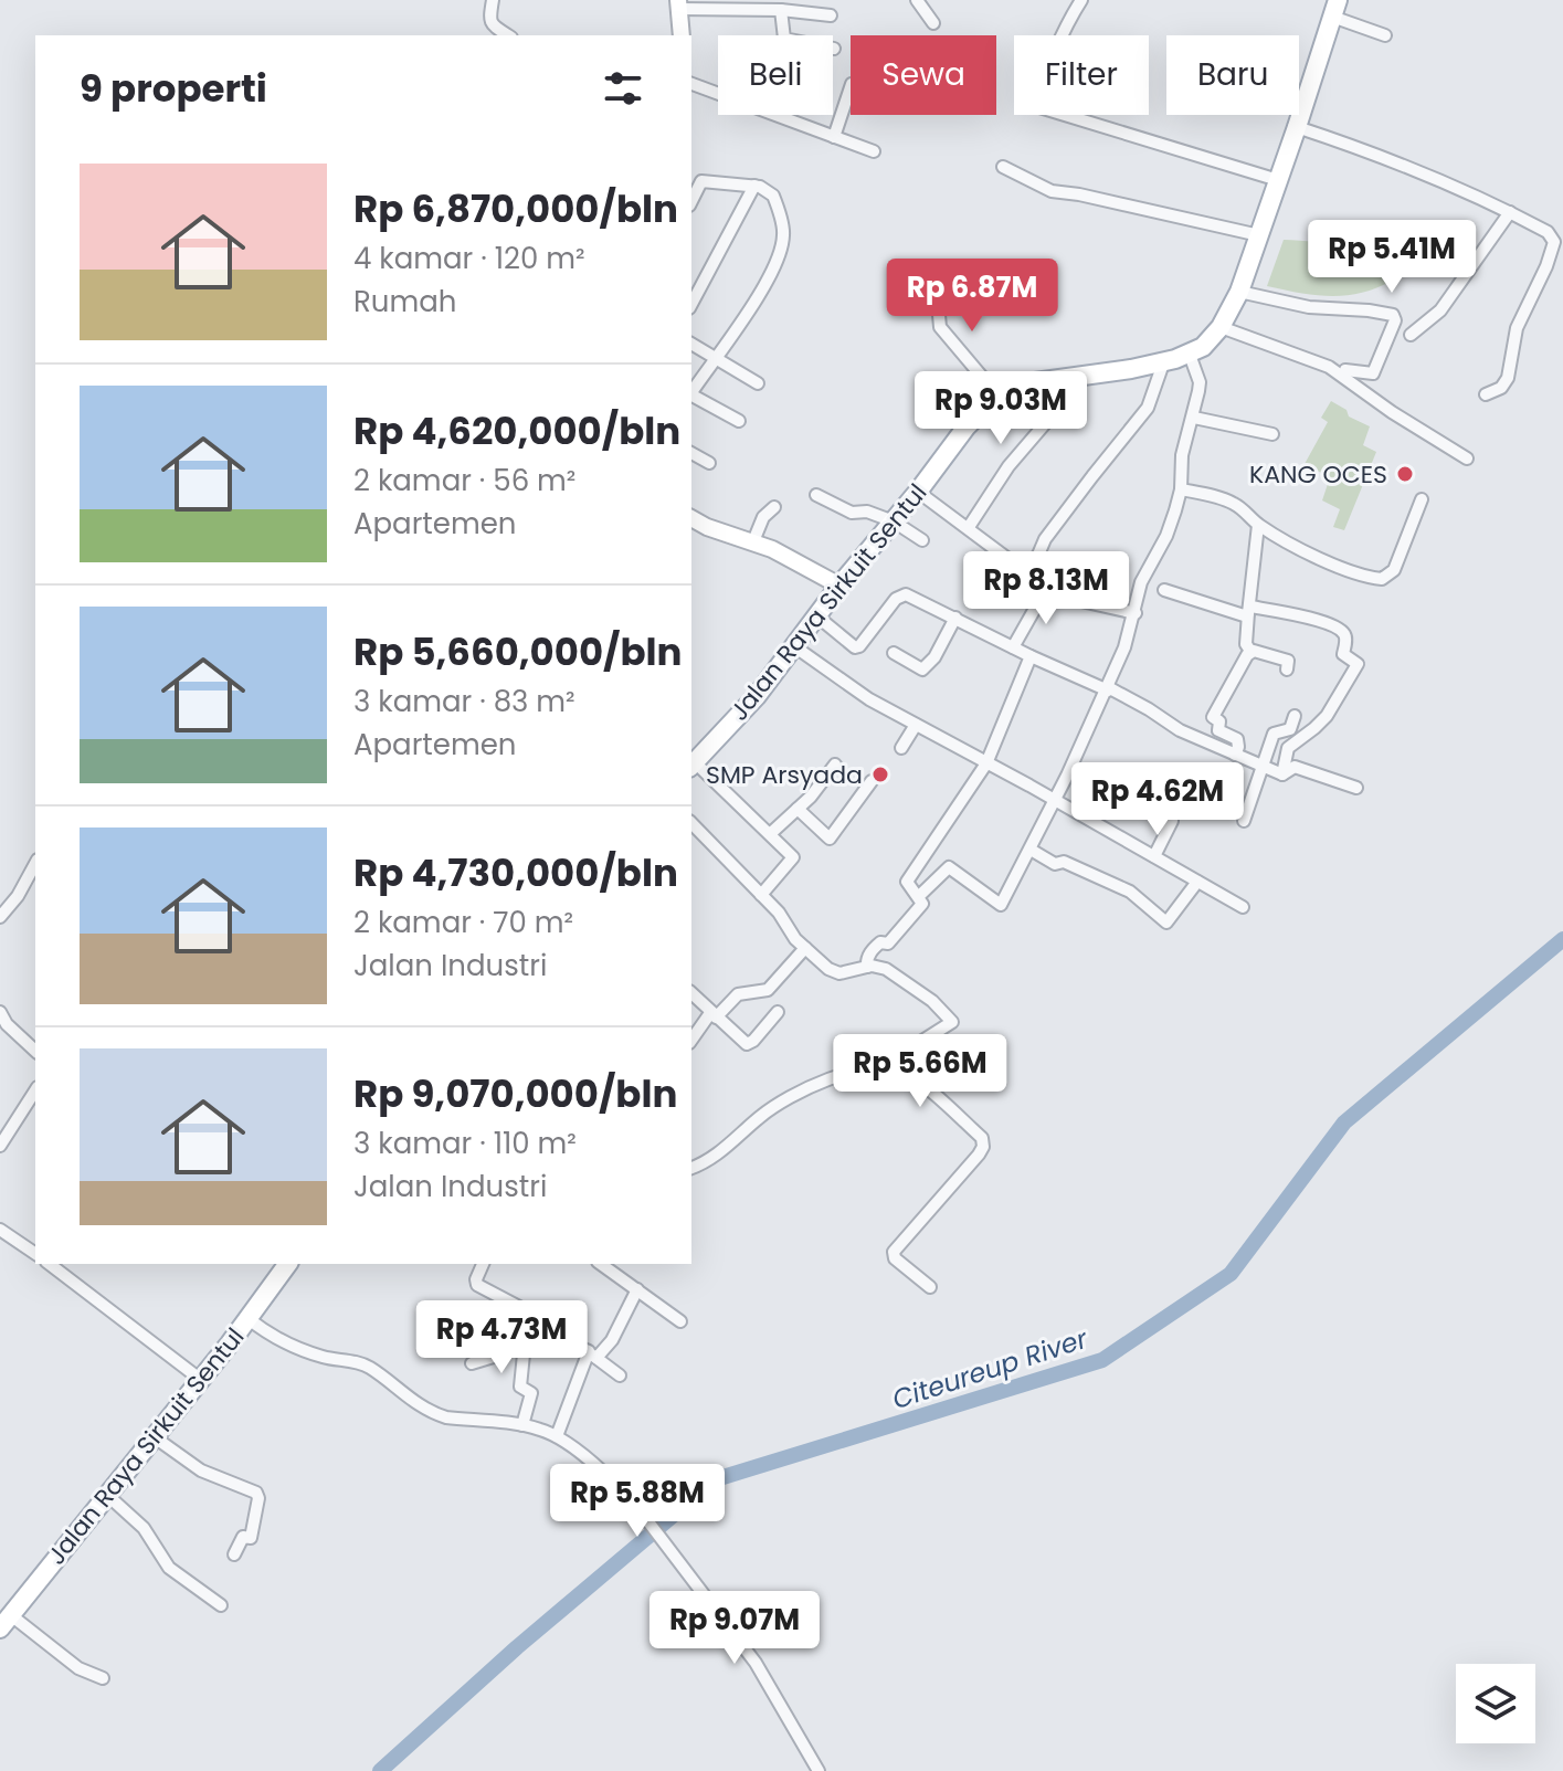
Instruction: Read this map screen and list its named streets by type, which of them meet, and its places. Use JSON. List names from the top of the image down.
{
  "streets": {
    "main road": ["Jalan Raya Sirkuit Sentul"]
  },
  "water": ["Citeureup River"],
  "places": ["KANG OCES", "SMP Arsyada"],
  "page": {
    "chip": [
      "Beli",
      "Sewa",
      "Filter",
      "Baru"
    ],
    "heading": "9 properti",
    "list": [
      {
        "name": "Rp 6,870,000/bln",
        "note": "4 kamar · 120 m² · Rumah"
      },
      {
        "name": "Rp 4,620,000/bln",
        "note": "2 kamar · 56 m² · Apartemen"
      },
      {
        "name": "Rp 5,660,000/bln",
        "note": "3 kamar · 83 m² · Apartemen"
      },
      {
        "name": "Rp 4,730,000/bln",
        "note": "2 kamar · 70 m² · Jalan Industri"
      },
      {
        "name": "Rp 9,070,000/bln",
        "note": "3 kamar · 110 m² · Jalan Industri"
      }
    ],
    "price": [
      "Rp 5.41M",
      "Rp 6.87M",
      "Rp 9.03M",
      "Rp 8.13M",
      "Rp 4.62M",
      "Rp 5.66M",
      "Rp 4.73M",
      "Rp 5.88M",
      "Rp 9.07M"
    ]
  }
}
